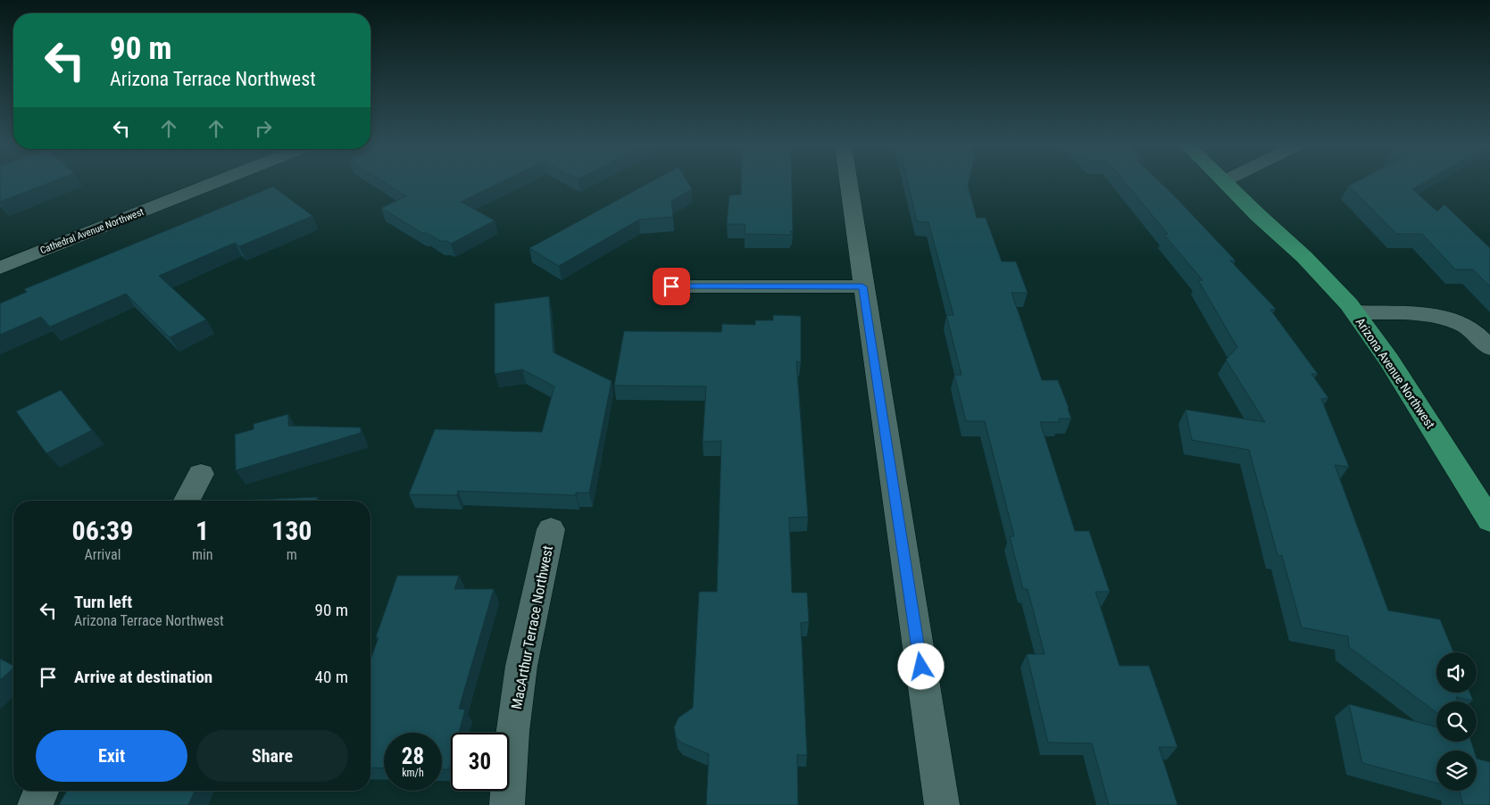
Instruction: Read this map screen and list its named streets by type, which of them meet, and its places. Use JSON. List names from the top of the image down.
{
  "streets": {
    "main road": ["Arizona Avenue Northwest"],
    "street": ["Cathedral Avenue Northwest", "MacArthur Terrace Northwest"]
  },
  "page": {
    "turn": ["90 m", "Arizona Terrace Northwest"],
    "eta": [
      "06:39",
      "Arrival",
      "1",
      "min",
      "130",
      "m"
    ],
    "list": [
      {
        "name": "Turn left",
        "note": "Arizona Terrace Northwest",
        "value": "90 m"
      },
      {
        "name": "Arrive at destination",
        "value": "40 m"
      }
    ],
    "buttons": ["Exit", "Share"],
    "speed": "28 km/h",
    "limit": "30"
  }
}
